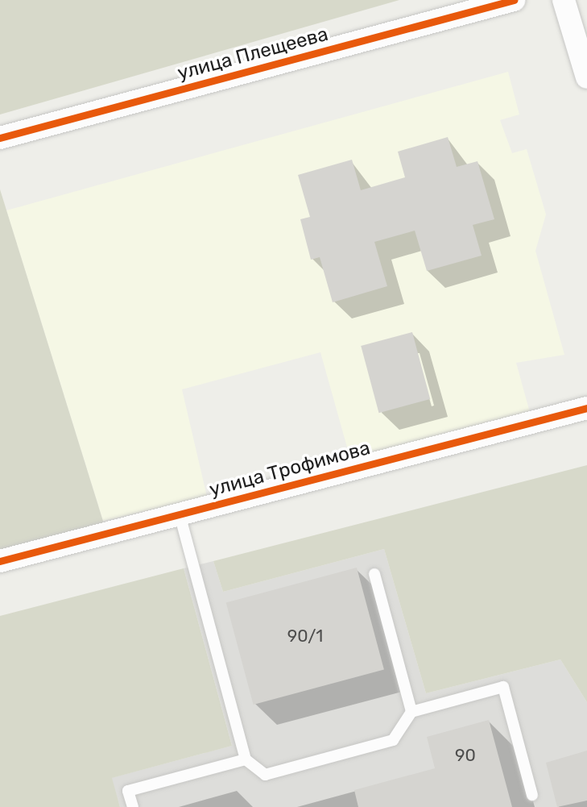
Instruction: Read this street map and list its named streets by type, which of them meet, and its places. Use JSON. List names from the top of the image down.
{
  "streets": {
    "street": ["улица Плещеева", "улица Трофимова"]
  },
  "house_numbers": ["90/1", "90"]
}
